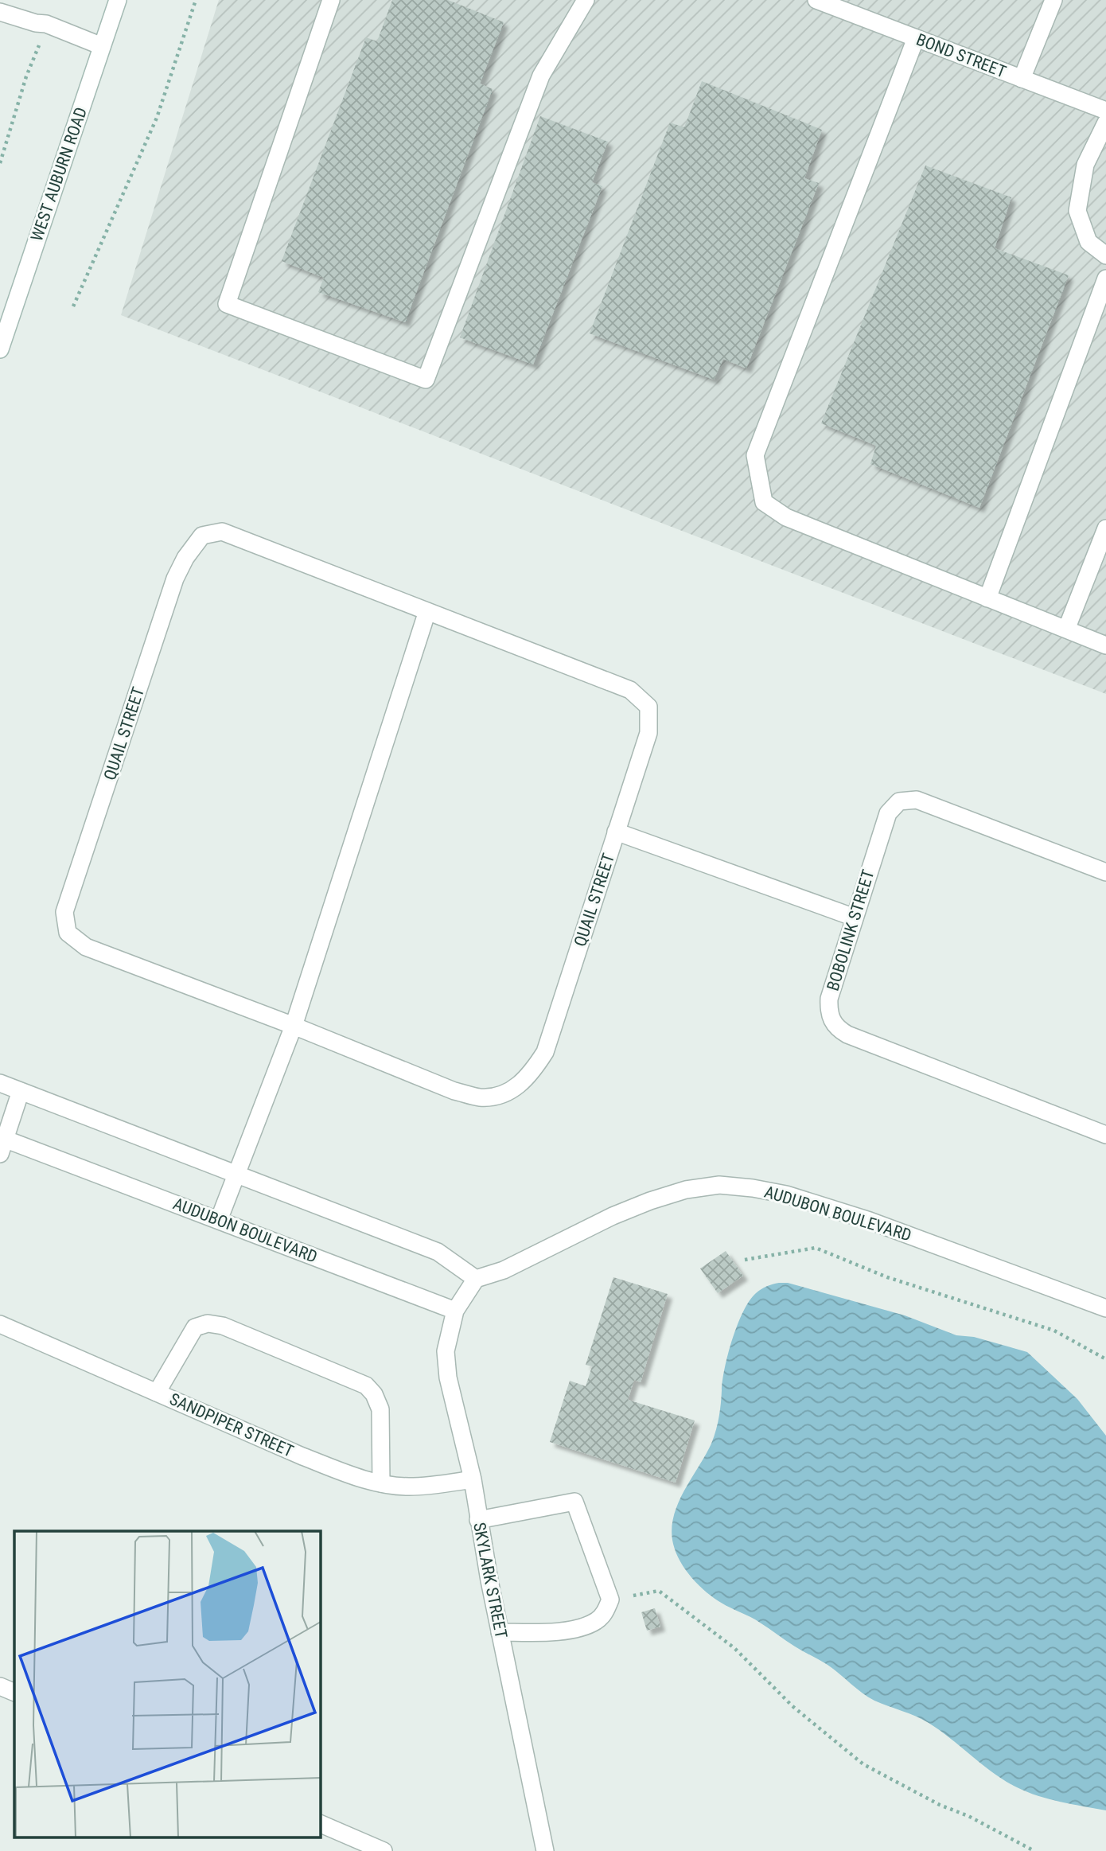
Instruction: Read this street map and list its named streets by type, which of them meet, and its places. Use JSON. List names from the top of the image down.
{
  "streets": {
    "street": [
      "BOND STREET",
      "WEST AUBURN ROAD",
      "QUAIL STREET",
      "BOBOLINK STREET",
      "AUDUBON BOULEVARD",
      "SANDPIPER STREET",
      "SKYLARK STREET"
    ]
  },
  "crossings": [
    ["AUDUBON BOULEVARD", "SKYLARK STREET"],
    ["SANDPIPER STREET", "SKYLARK STREET"]
  ]
}
